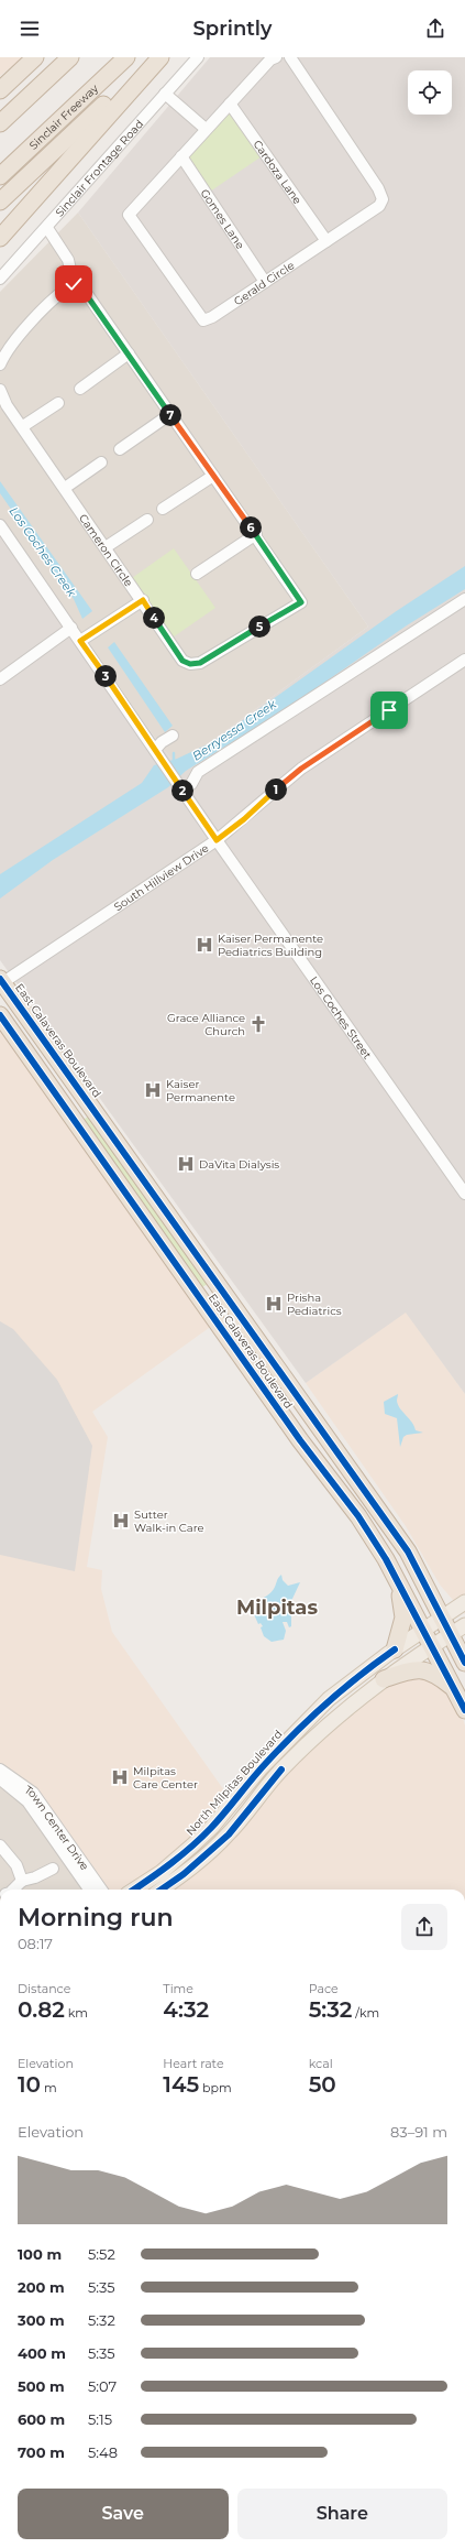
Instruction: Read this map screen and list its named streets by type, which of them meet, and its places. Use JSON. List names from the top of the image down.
{
  "streets": {
    "highway": ["Sinclair Freeway", "East Calaveras Boulevard"],
    "main road": ["North Milpitas Boulevard"],
    "street": [
      "Sinclair Frontage Road",
      "Cardoza Lane",
      "Gomes Lane",
      "Gerald Circle",
      "Cameron Circle",
      "South Hillview Drive",
      "Los Coches Street",
      "Town Center Drive"
    ]
  },
  "crossings": [
    ["Cardoza Lane", "Gerald Circle"],
    ["Gomes Lane", "Gerald Circle"],
    ["South Hillview Drive", "Los Coches Street"],
    ["South Hillview Drive", "East Calaveras Boulevard"],
    ["East Calaveras Boulevard", "North Milpitas Boulevard"]
  ],
  "districts": ["Milpitas"],
  "water": ["Los Coches Creek", "Berryessa Creek"],
  "places": {
    "hospital": [
      "Kaiser Permanente Pediatrics Building",
      "Kaiser Permanente",
      "DaVita Dialysis",
      "Prisha Pediatrics",
      "Sutter Walk-in Care",
      "Milpitas Care Center"
    ],
    "church": ["Grace Alliance Church"]
  },
  "page": {
    "header": "Sprintly",
    "pins": [
      "7",
      "6",
      "4",
      "5",
      "3",
      "1",
      "2"
    ],
    "heading": ["Morning run", "08:17"],
    "stats": [
      ["Distance", "0.82 km"],
      ["Time", "4:32"],
      ["Pace", "5:32 /km"],
      ["Elevation", "10 m"],
      ["Heart rate", "145 bpm"],
      ["kcal", "50"]
    ],
    "chart": ["Elevation", "83–91 m"],
    "list": [
      {
        "name": "100 m",
        "note": "5:52"
      },
      {
        "name": "200 m",
        "note": "5:35"
      },
      {
        "name": "300 m",
        "note": "5:32"
      },
      {
        "name": "400 m",
        "note": "5:35"
      },
      {
        "name": "500 m",
        "note": "5:07"
      },
      {
        "name": "600 m",
        "note": "5:15"
      },
      {
        "name": "700 m",
        "note": "5:48"
      }
    ],
    "buttons": ["Save", "Share"]
  }
}
